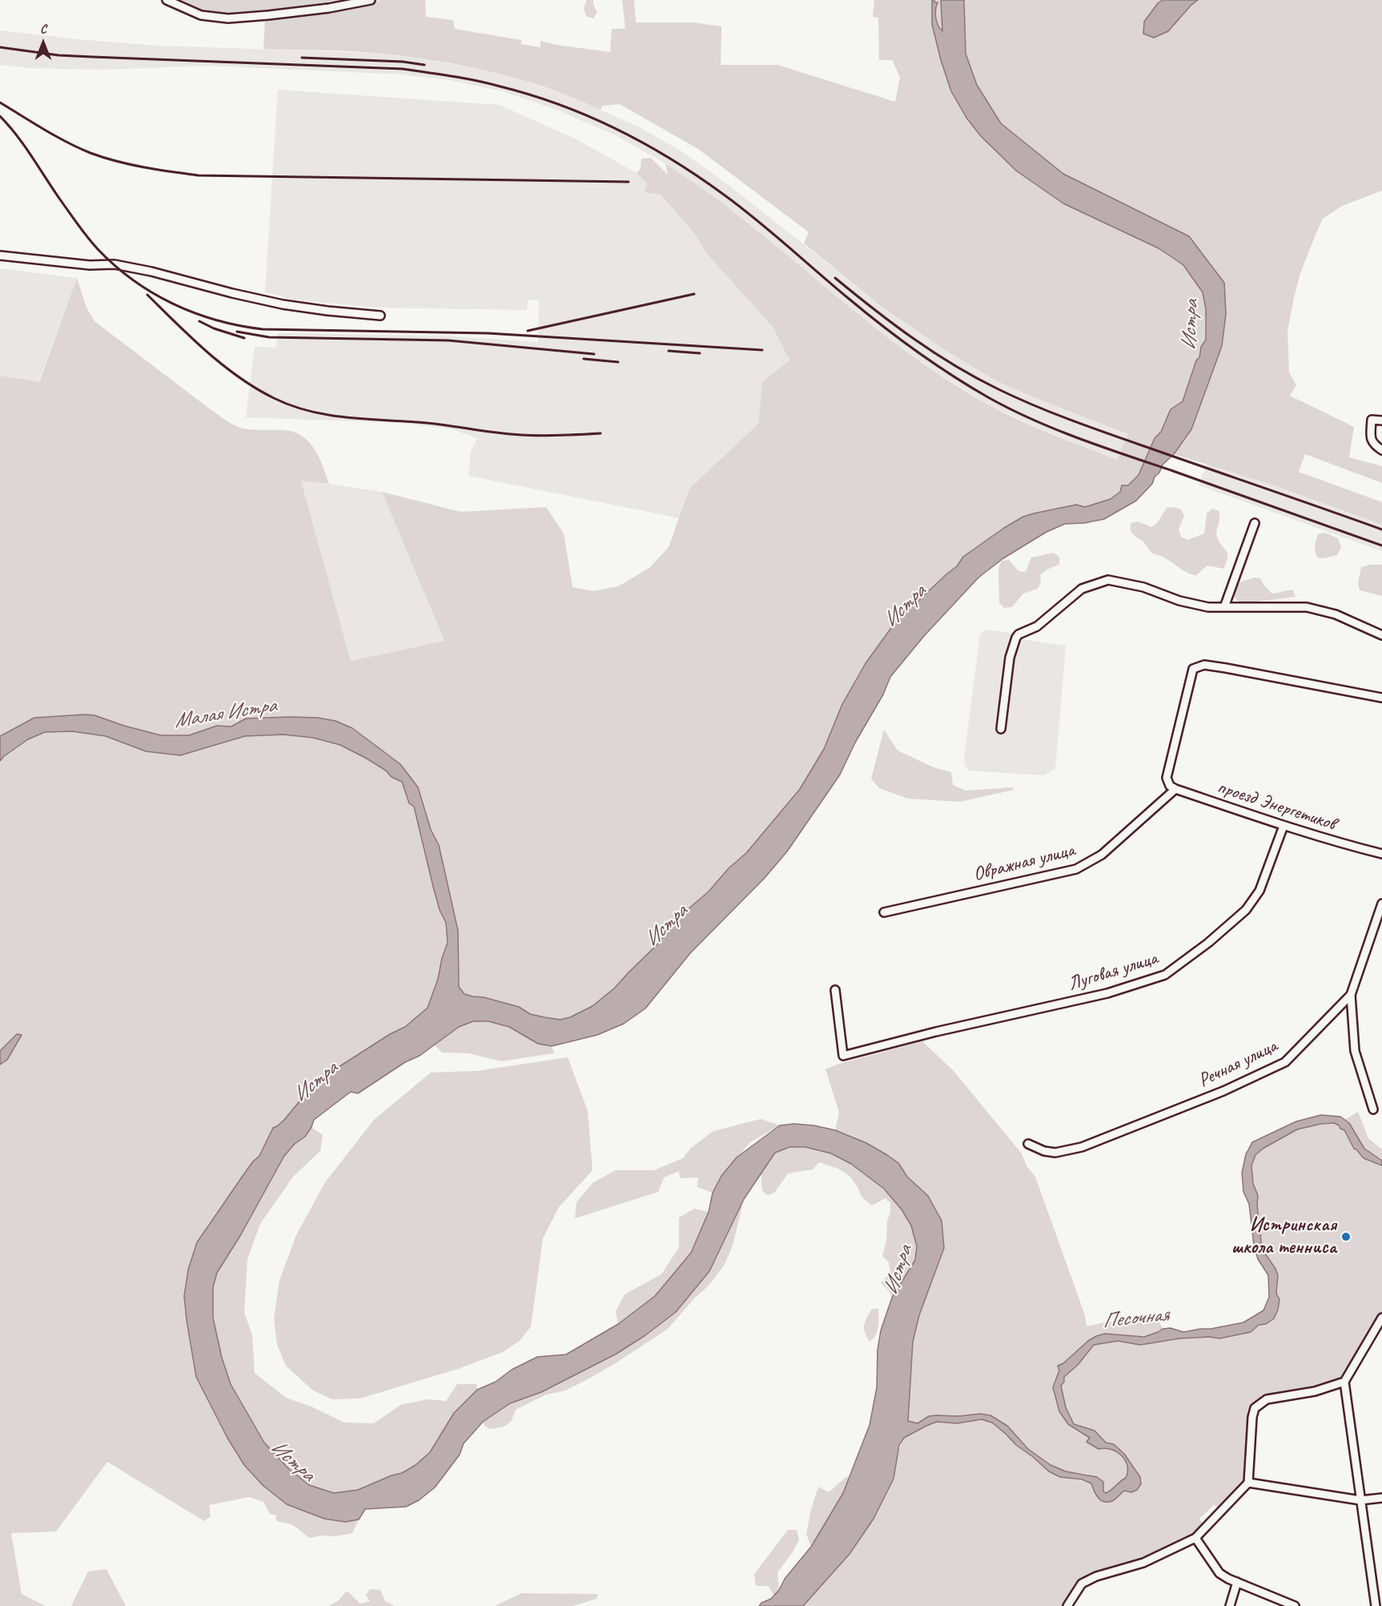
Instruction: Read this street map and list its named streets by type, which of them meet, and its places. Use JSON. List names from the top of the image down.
{
  "streets": {
    "street": [
      "проезд Энергетиков",
      "Овражная улица",
      "Луговая улица",
      "Речная улица"
    ]
  },
  "crossings": [
    ["проезд Энергетиков", "Овражная улица"],
    ["проезд Энергетиков", "Луговая улица"]
  ],
  "water": ["Истра", "Малая Истра", "Песочная"],
  "places": ["Истринская школа тенниса"],
  "north": "top"
}
